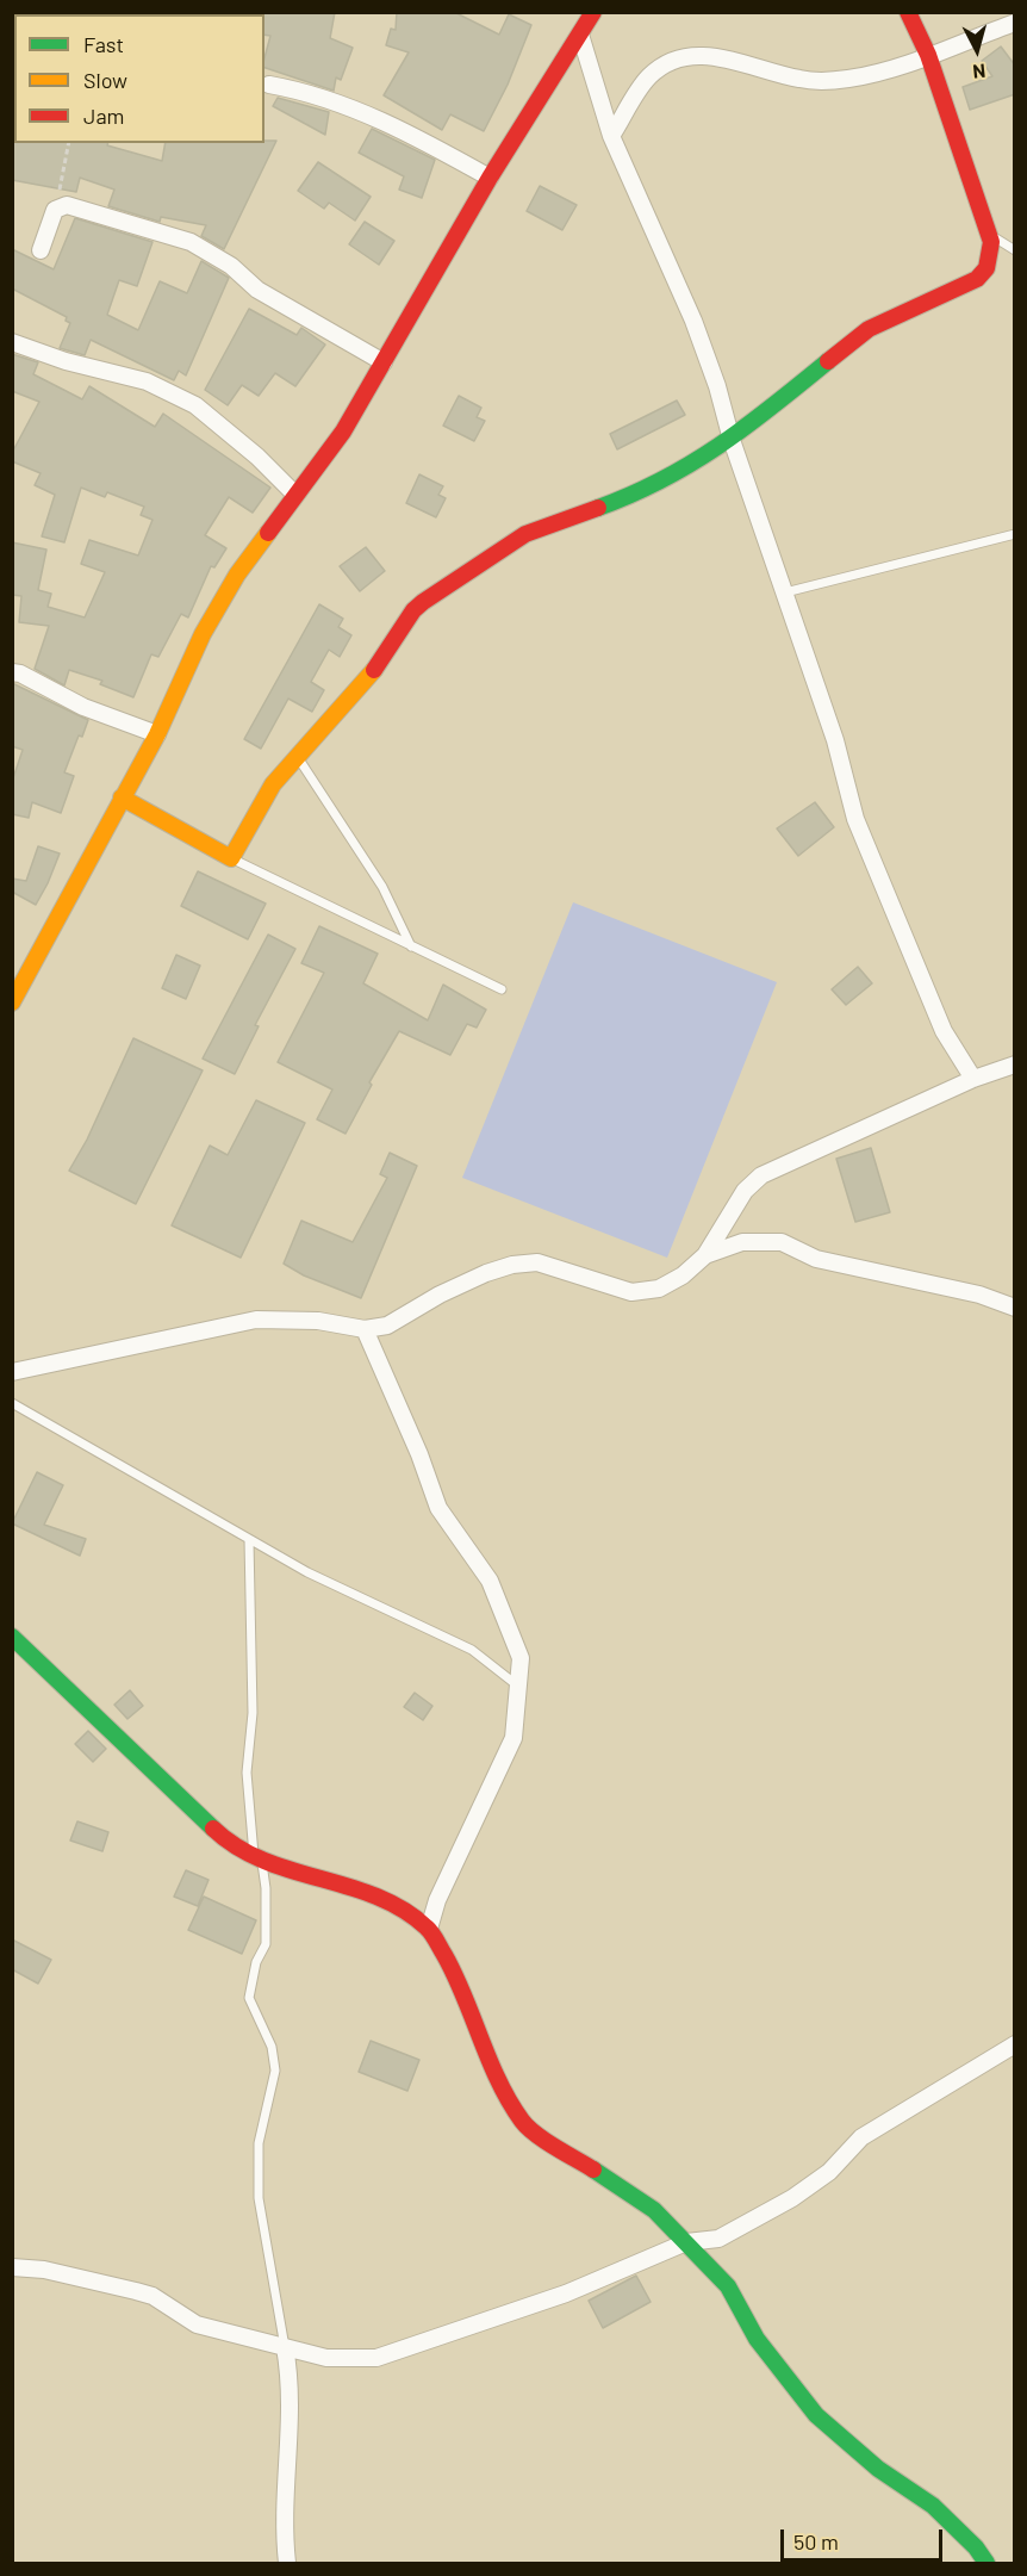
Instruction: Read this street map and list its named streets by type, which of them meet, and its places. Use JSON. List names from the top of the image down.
{
  "legend": ["Fast", "Slow", "Jam"],
  "scale_bar": "50 m",
  "north": "bottom"
}
